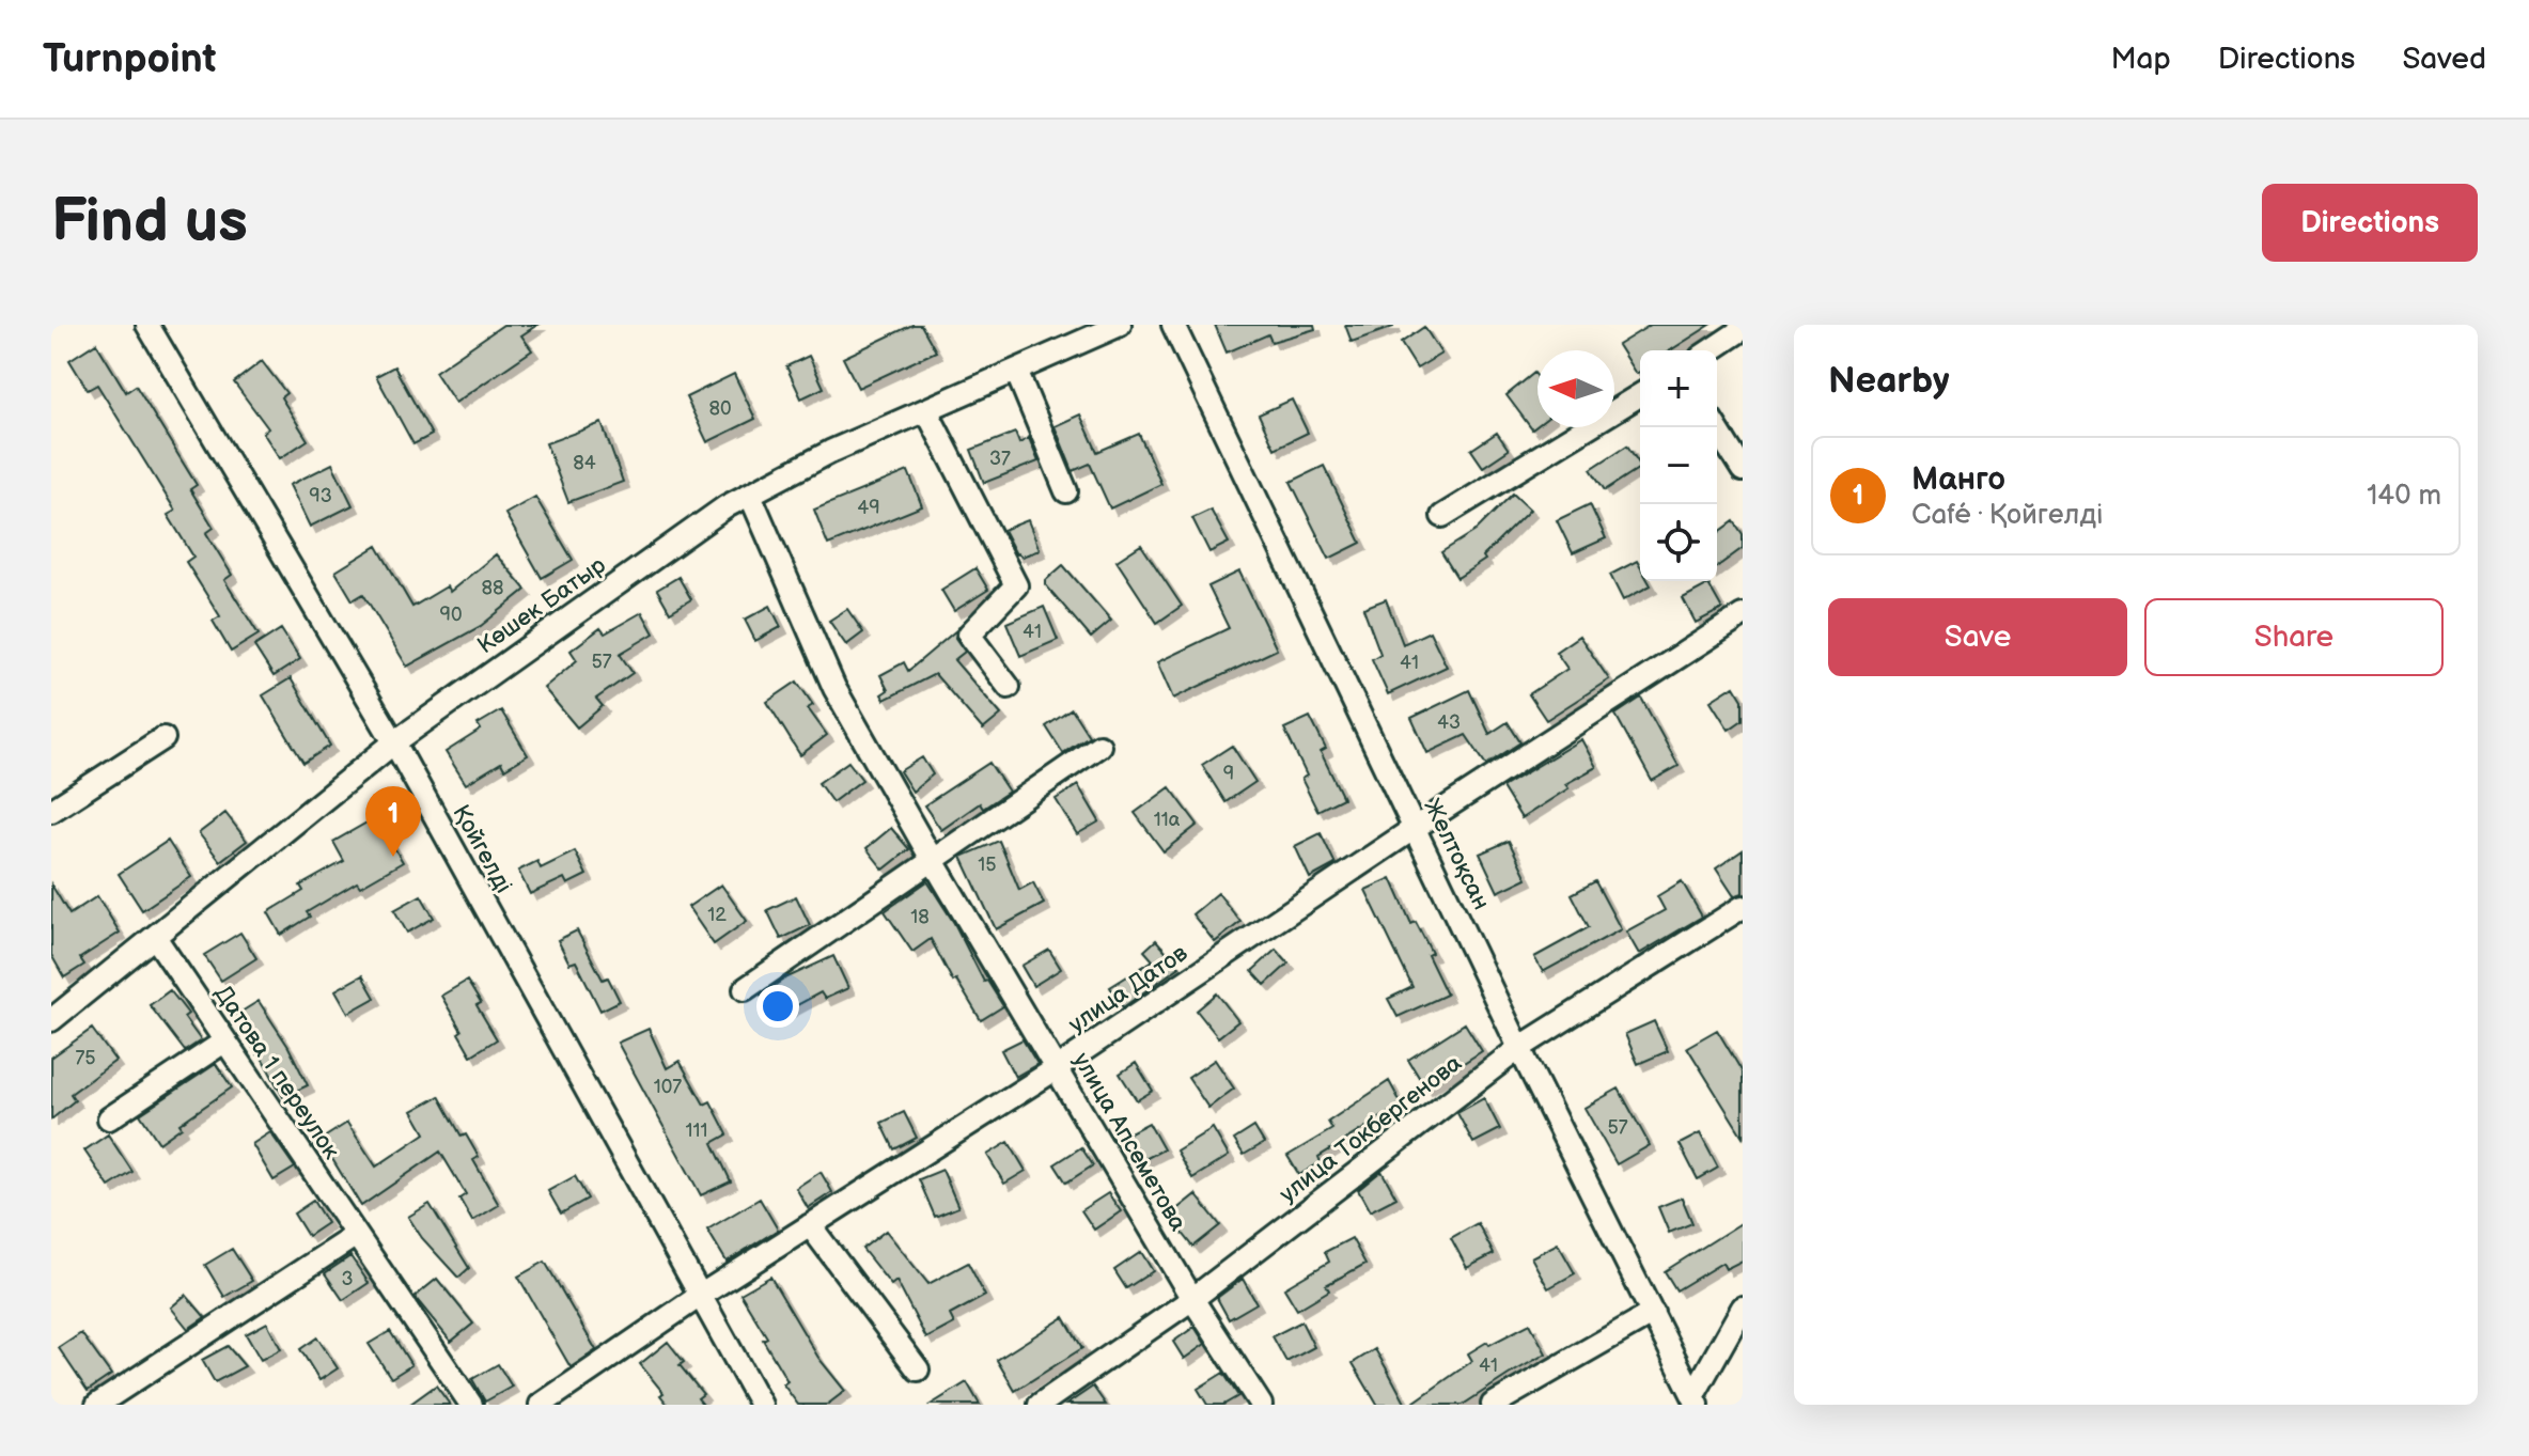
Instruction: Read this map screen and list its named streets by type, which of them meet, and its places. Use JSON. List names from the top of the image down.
{
  "streets": {
    "street": [
      "Көшек Батыр",
      "Қойгелді",
      "Желтоқсан",
      "улица Датов",
      "Датова 1 переулок",
      "улица Токбергенова",
      "улица Апсеметова"
    ]
  },
  "crossings": [
    ["Көшек Батыр", "Қойгелді"],
    ["Көшек Батыр", "Датова 1 переулок"],
    ["Көшек Батыр", "улица Апсеметова"],
    ["Қойгелді", "улица Датов"],
    ["Желтоқсан", "улица Датов"],
    ["Желтоқсан", "улица Токбергенова"],
    ["улица Датов", "улица Апсеметова"],
    ["улица Токбергенова", "улица Апсеметова"]
  ],
  "house_numbers": [
    "80",
    "37",
    "84",
    "93",
    "49",
    "88",
    "90",
    "41",
    "57",
    "41",
    "43",
    "9",
    "11а",
    "15",
    "12",
    "18",
    "75",
    "107",
    "57",
    "111",
    "3",
    "41"
  ],
  "north": "left",
  "page": {
    "header": "Turnpoint",
    "nav": ["Map", "Directions", "Saved"],
    "buttons": [
      "Directions",
      ["Save", "Share"]
    ],
    "title": "Find us",
    "heading": "Nearby",
    "map_buttons": ["+", "−"],
    "list": [
      {
        "mark": "1",
        "name": "Манго",
        "note": "Café · Қойгелді",
        "value": "140 m"
      }
    ],
    "pins": "1"
  }
}
